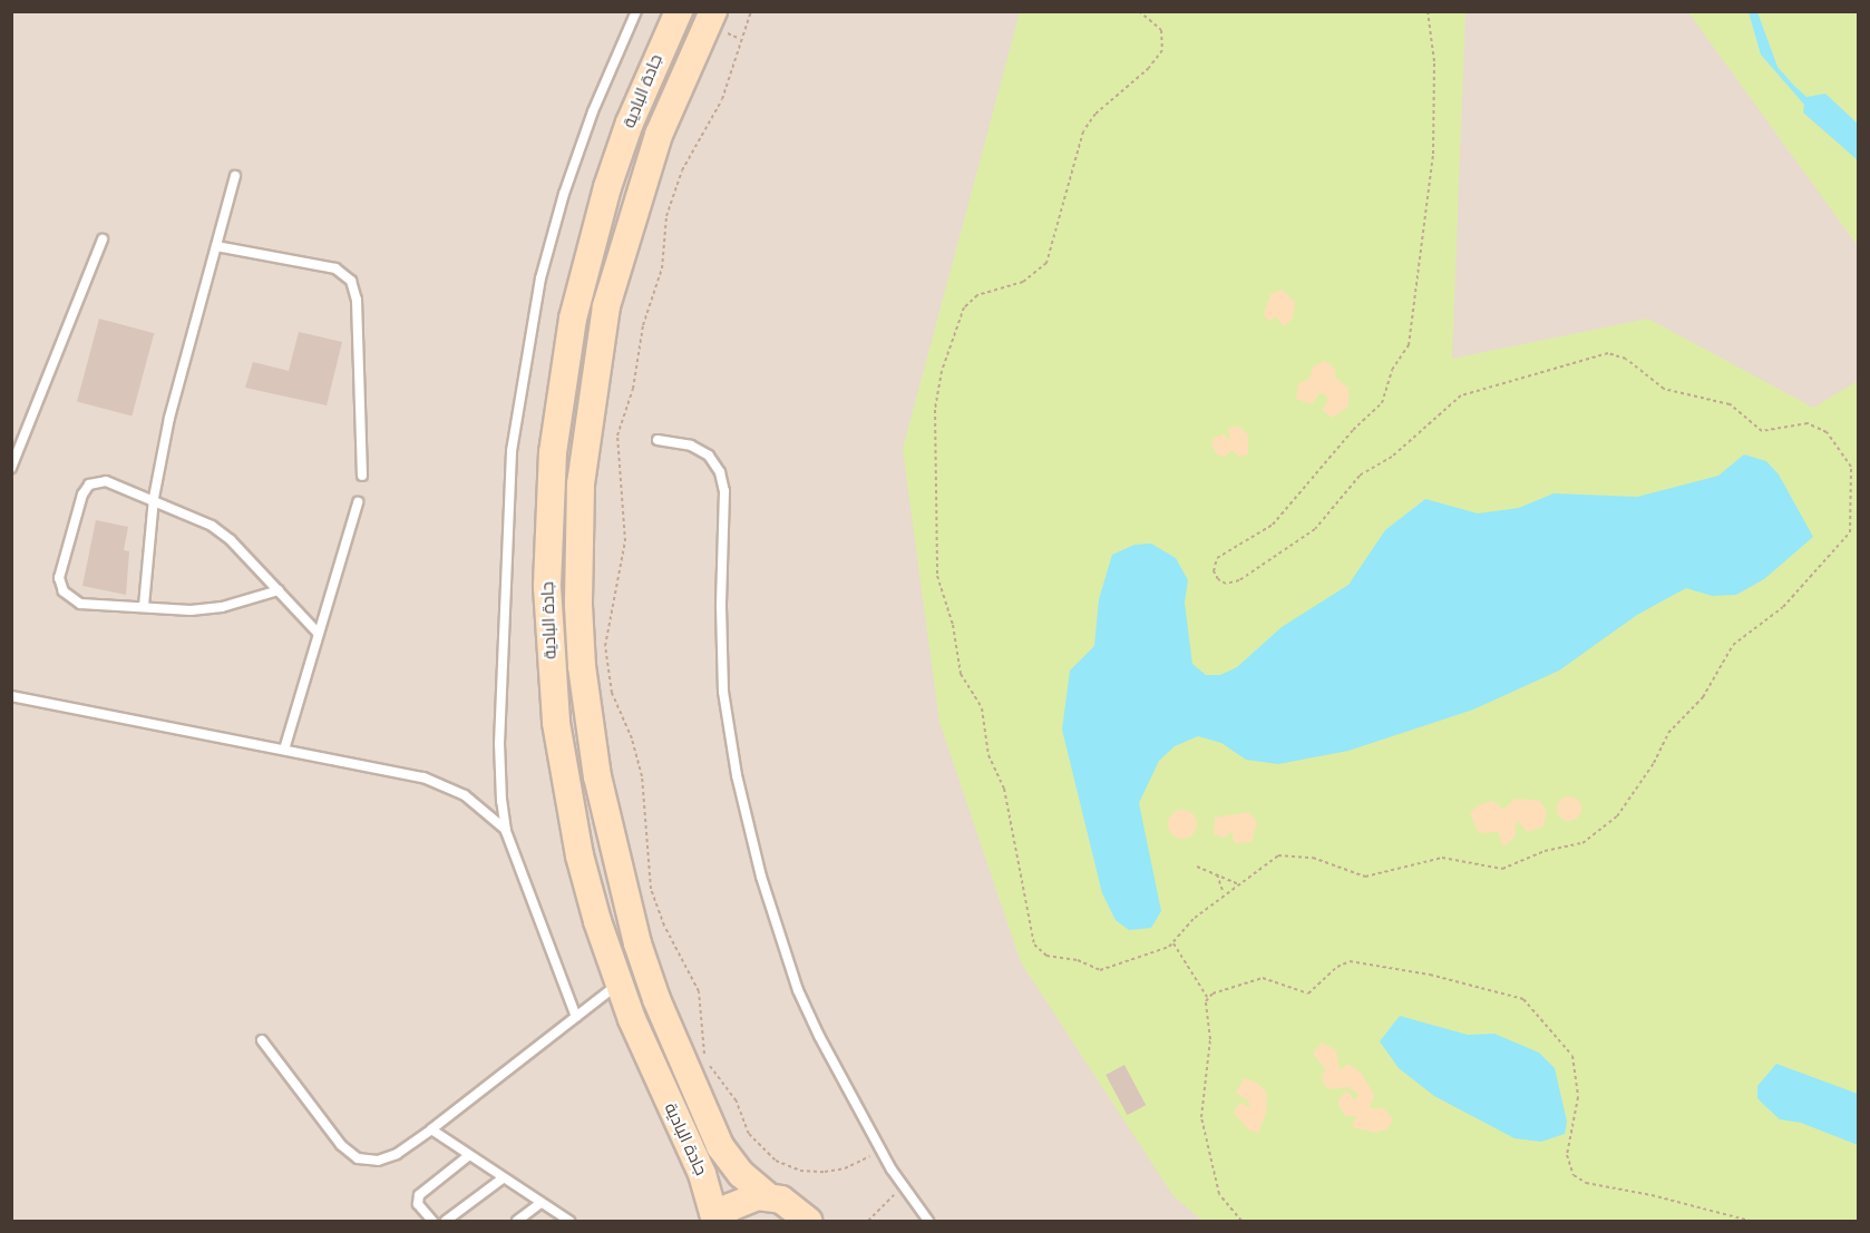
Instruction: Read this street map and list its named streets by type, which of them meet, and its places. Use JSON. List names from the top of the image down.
{
  "streets": {
    "street": ["جادة البادية"]
  }
}
